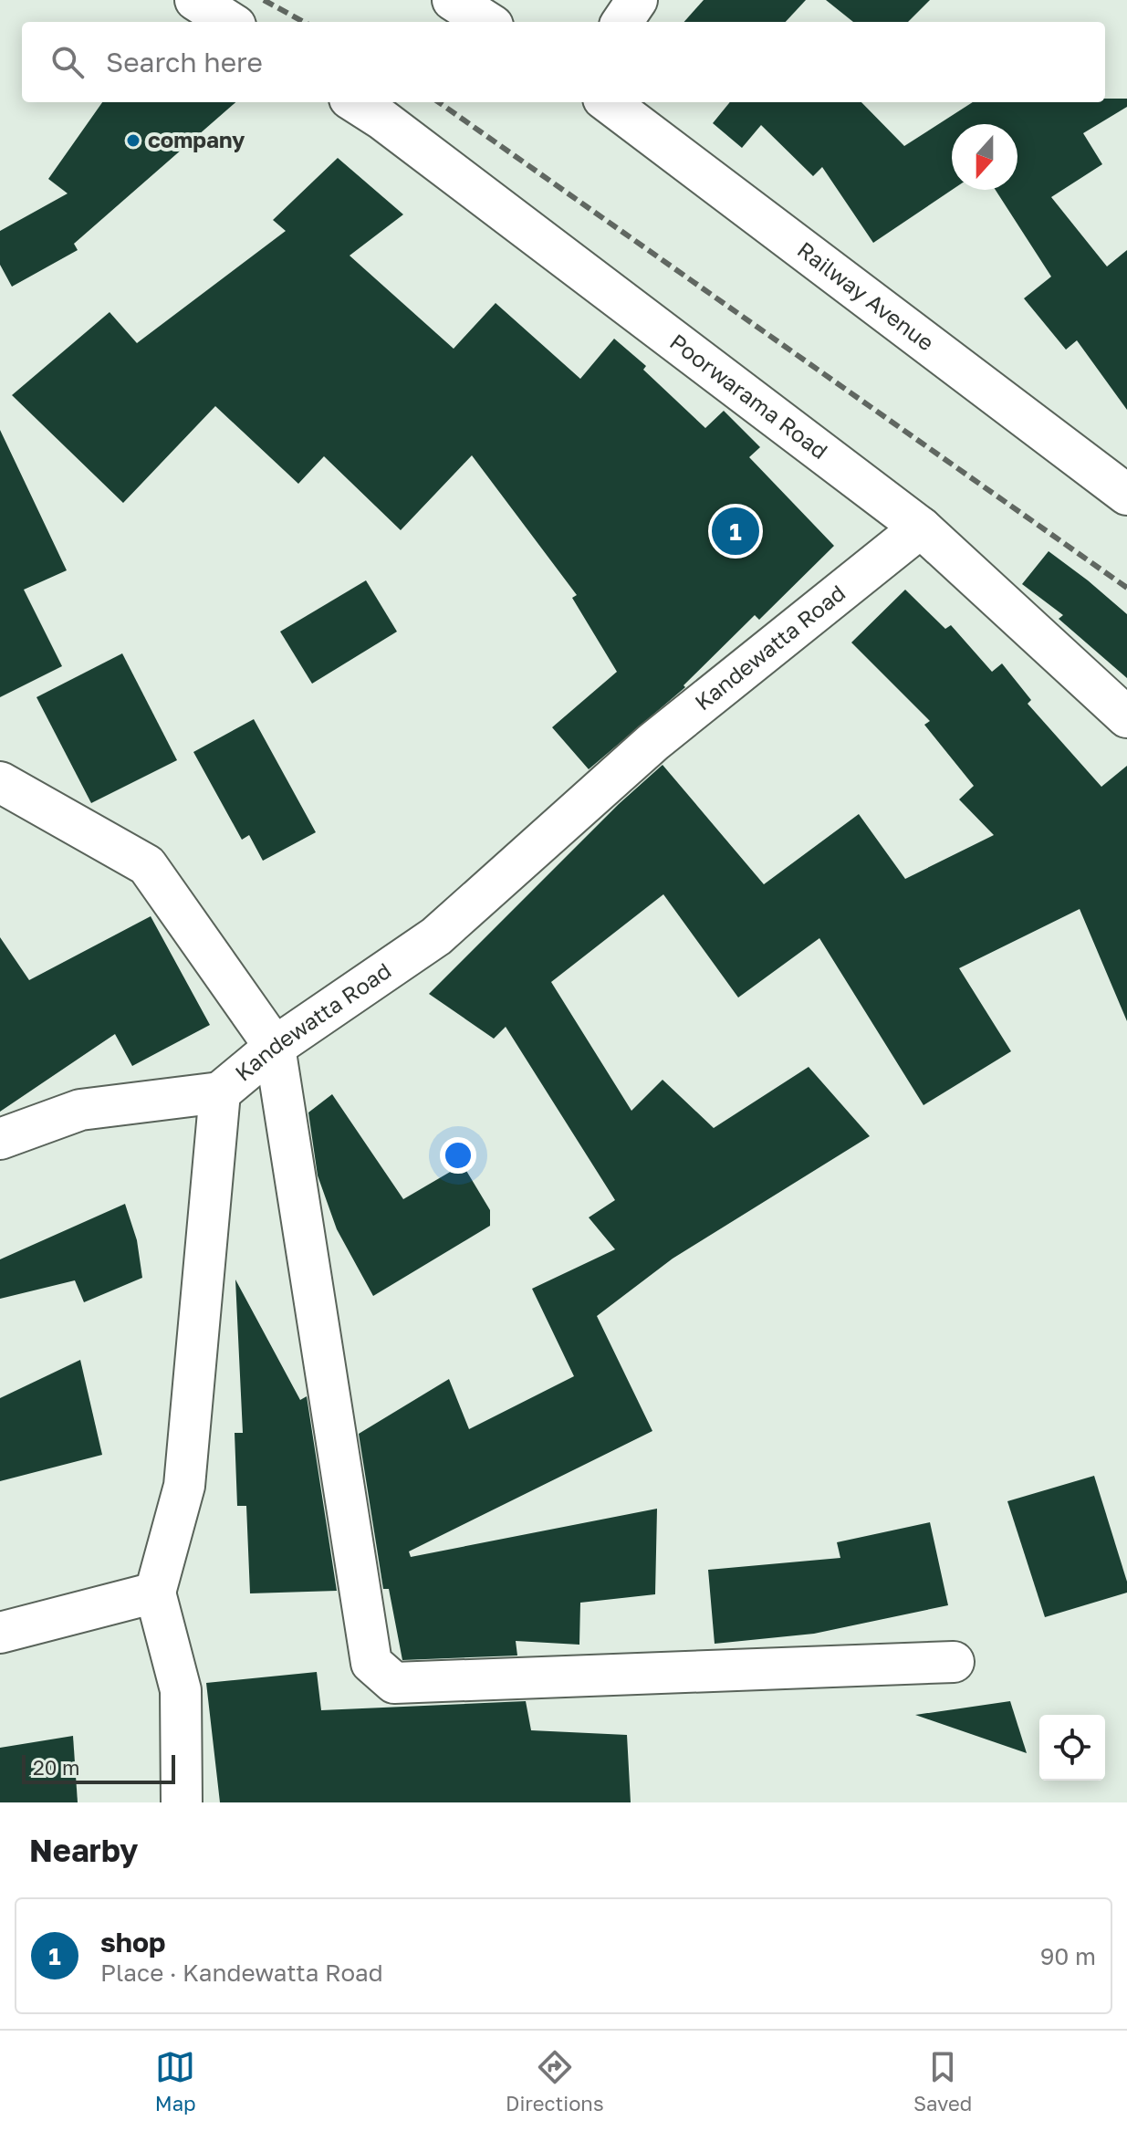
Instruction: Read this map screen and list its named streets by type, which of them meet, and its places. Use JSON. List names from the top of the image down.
{
  "streets": {
    "street": ["Railway Avenue", "Poorwarama Road", "Kandewatta Road"]
  },
  "crossings": [
    ["Poorwarama Road", "Kandewatta Road"]
  ],
  "places": ["company"],
  "scale_bar": "20 m",
  "north": "bottom",
  "page": {
    "search": "Search here",
    "pins": "1",
    "scale": "20 m",
    "heading": "Nearby",
    "list": [
      {
        "mark": "1",
        "name": "shop",
        "note": "Place · Kandewatta Road",
        "value": "90 m"
      }
    ],
    "nav": ["Map", "Directions", "Saved"]
  }
}
